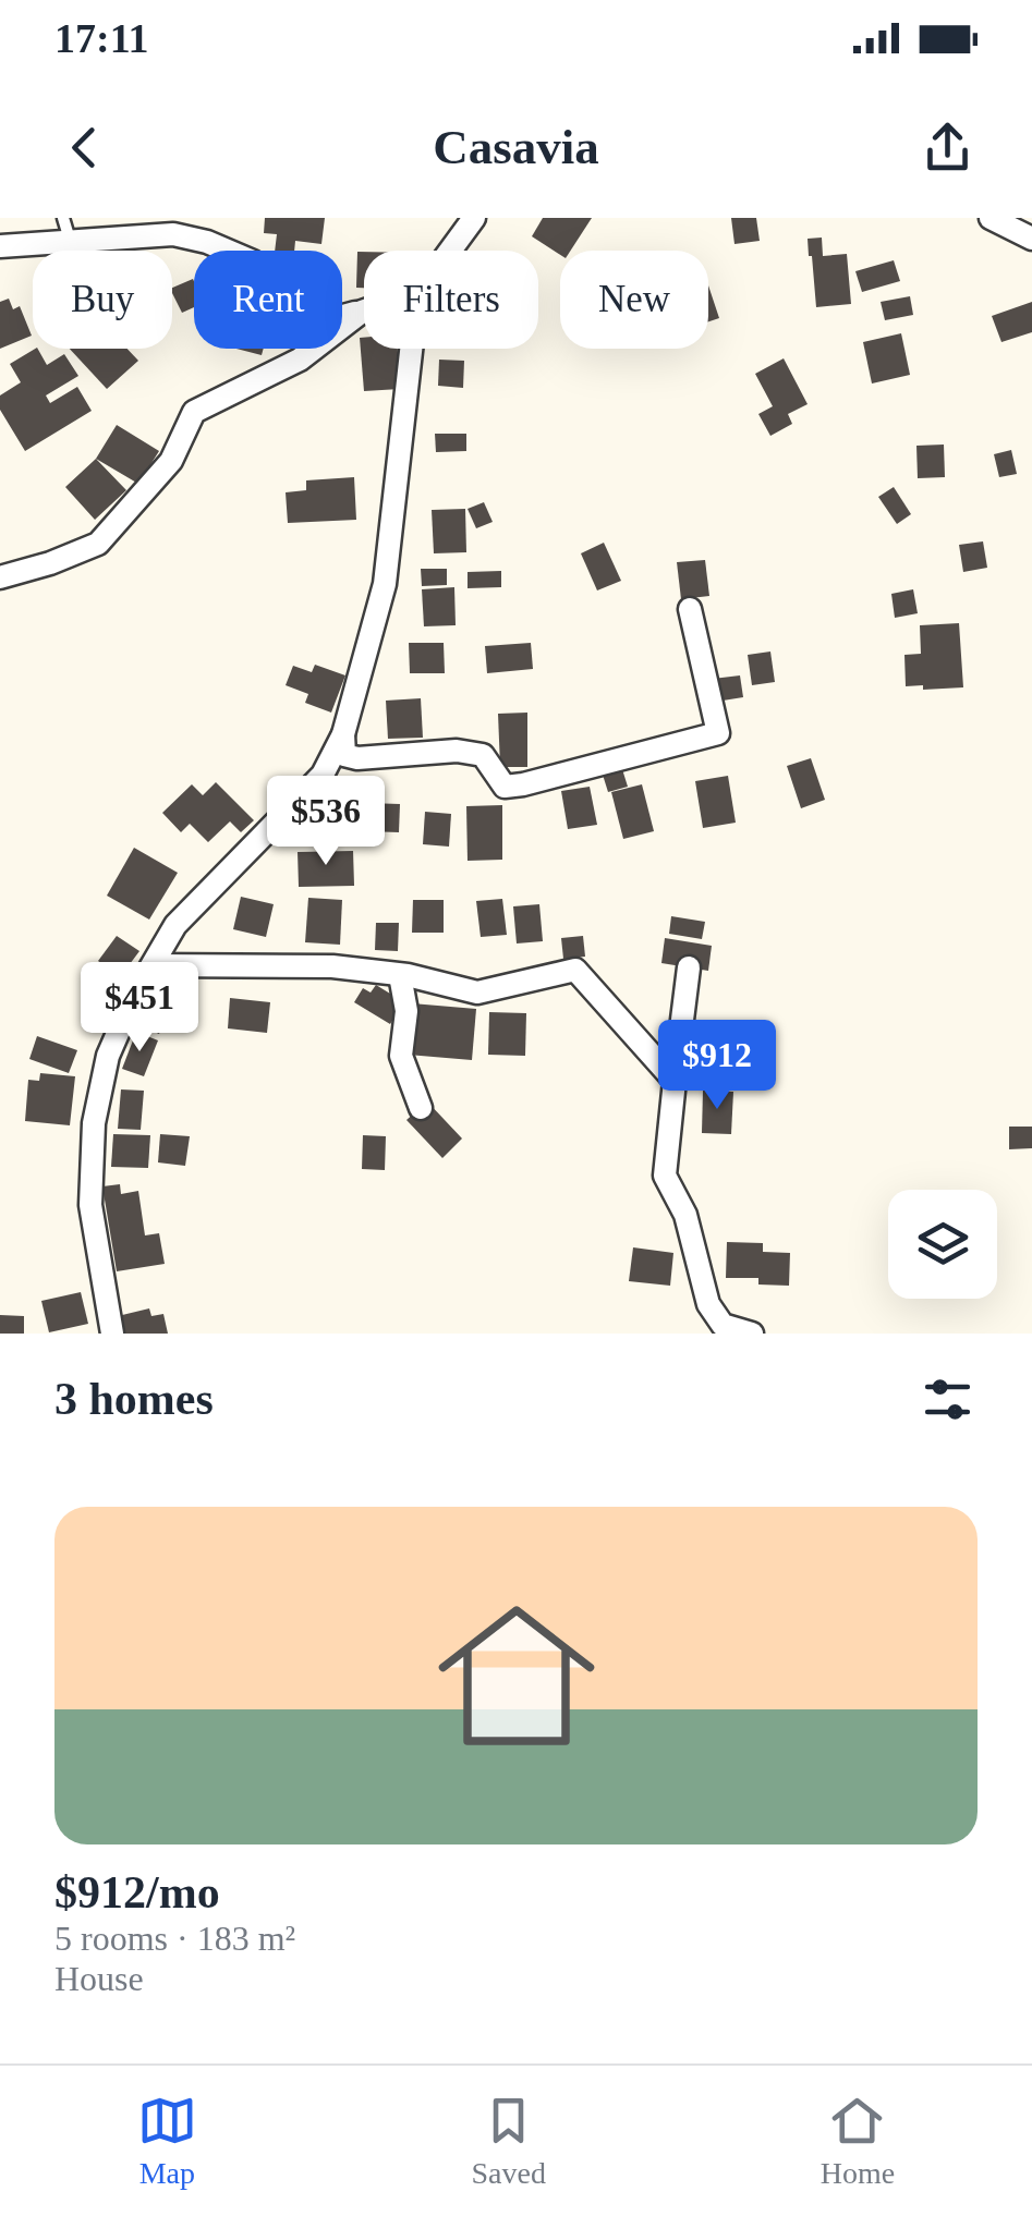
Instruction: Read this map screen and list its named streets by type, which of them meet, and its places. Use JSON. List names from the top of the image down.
{
  "page": {
    "status": "17:11",
    "header": "Casavia",
    "chip": [
      "Buy",
      "Rent",
      "Filters",
      "New"
    ],
    "price": ["$536", "$451", "$912"],
    "heading": "3 homes",
    "list": [
      {
        "name": "$912/mo",
        "note": "5 rooms · 183 m² · House"
      }
    ],
    "tabs": ["Map", "Saved", "Home"]
  }
}
